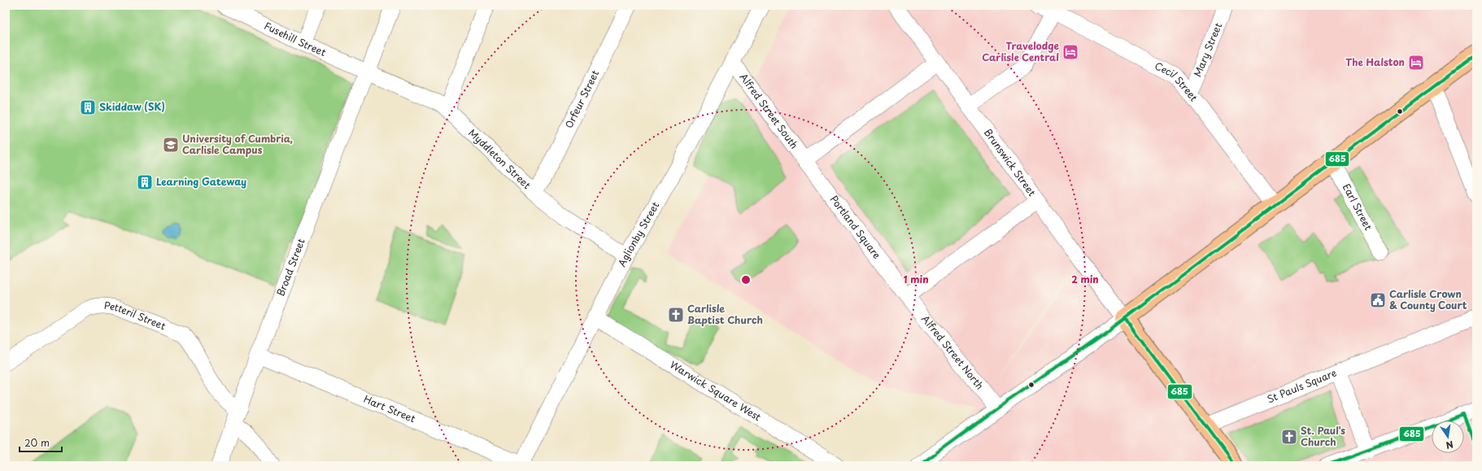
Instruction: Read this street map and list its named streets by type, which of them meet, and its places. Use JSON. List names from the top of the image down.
{
  "streets": {
    "street": [
      "Fusehill Street",
      "Mary Street",
      "Cecil Street",
      "Orfeur Street",
      "Alfred Street South",
      "Myddleton Street",
      "Brunswick Street",
      "Earl Street",
      "Portland Square",
      "Aglionby Street",
      "Broad Street",
      "Petteril Street",
      "Alfred Street North",
      "St Pauls Square",
      "Warwick Square West",
      "Hart Street"
    ]
  },
  "crossings": [
    ["Fusehill Street", "Myddleton Street"],
    ["Fusehill Street", "Broad Street"],
    ["Mary Street", "Cecil Street"],
    ["Orfeur Street", "Myddleton Street"],
    ["Alfred Street South", "Portland Square"],
    ["Alfred Street South", "Aglionby Street"],
    ["Myddleton Street", "Aglionby Street"],
    ["Myddleton Street", "Broad Street"],
    ["Portland Square", "Alfred Street North"],
    ["Aglionby Street", "Warwick Square West"],
    ["Aglionby Street", "Hart Street"],
    ["Broad Street", "Petteril Street"],
    ["Broad Street", "Hart Street"]
  ],
  "places": {
    "hotel": ["Travelodge Carlisle Central", "The Halston"],
    "building": ["Skiddaw (SK)", "Learning Gateway"],
    "school or university": ["University of Cumbria, Carlisle Campus"],
    "public building": ["Carlisle Crown & County Court"],
    "church": ["Carlisle Baptist Church", "St. Paul's Church"]
  },
  "lines": ["transit line 685"],
  "scale_bar": "20 m",
  "north": "bottom",
  "rings": ["1 min", "2 min"]
}
